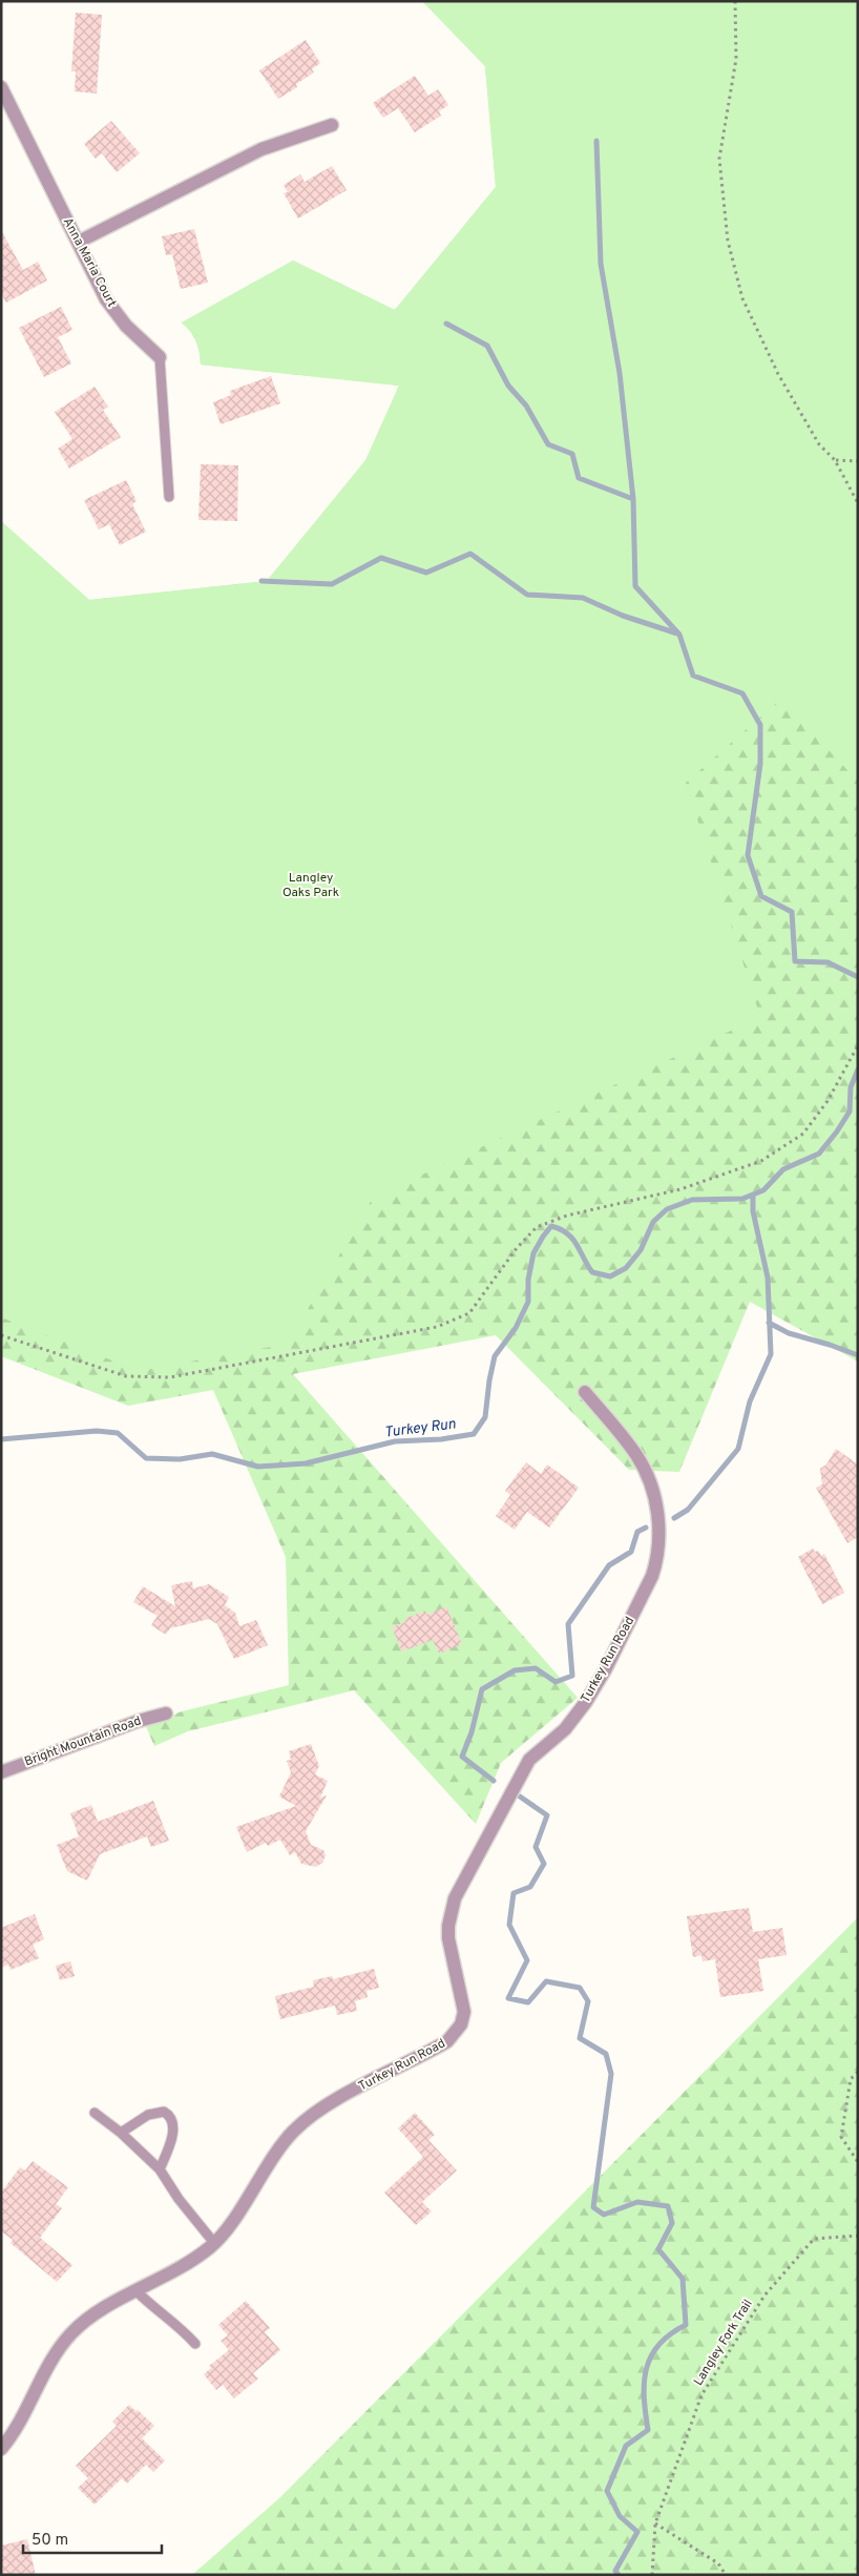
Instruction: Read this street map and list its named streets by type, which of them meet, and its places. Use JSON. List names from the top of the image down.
{
  "streets": {
    "street": ["Anna Maria Court", "Turkey Run Road", "Bright Mountain Road"],
    "path": ["Langley Fork Trail"]
  },
  "water": ["Turkey Run"],
  "parks": ["Langley Oaks Park"],
  "scale_bar": "50 m"
}
